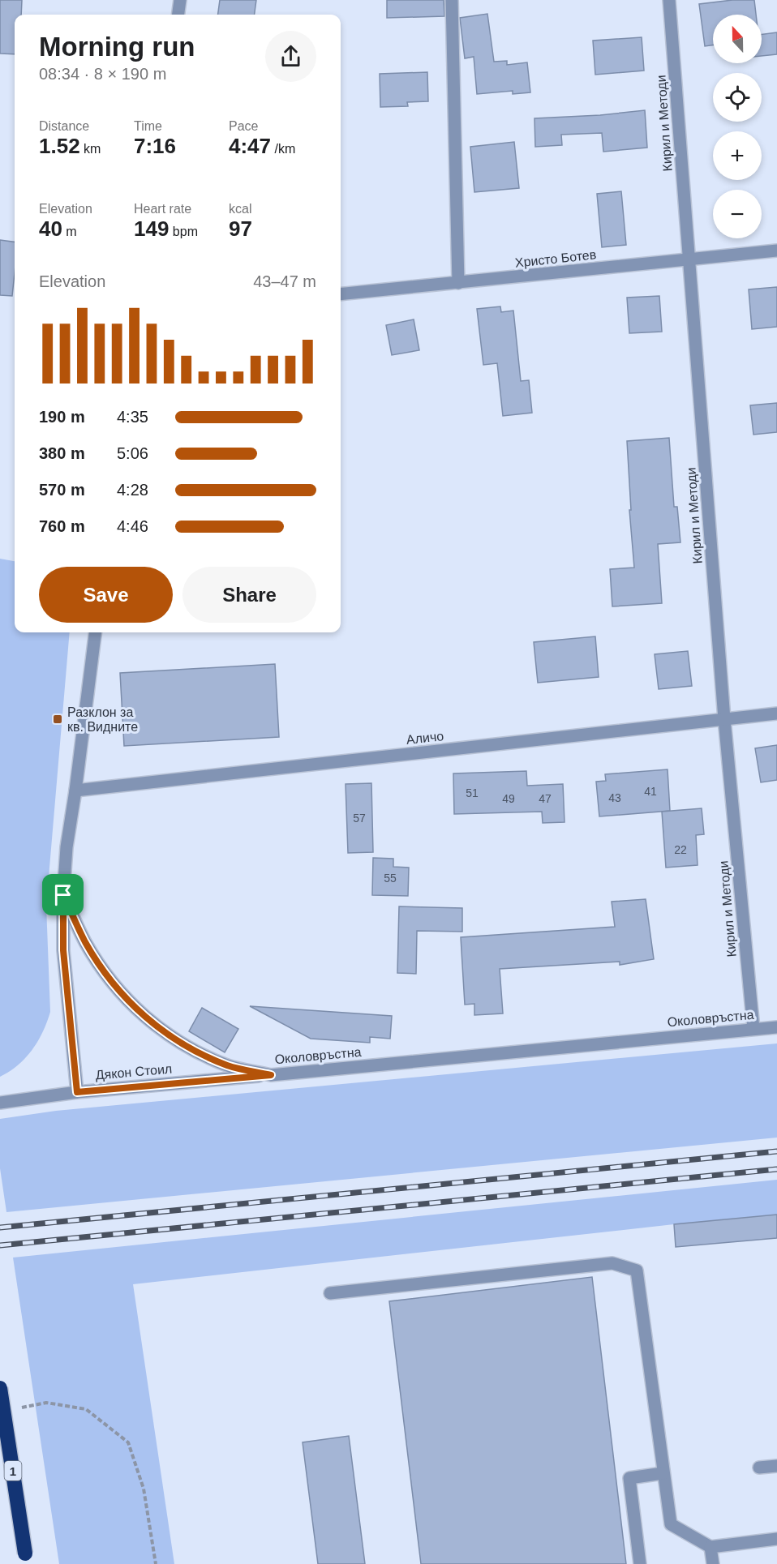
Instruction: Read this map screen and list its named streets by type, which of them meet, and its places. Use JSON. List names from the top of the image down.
{
  "streets": {
    "highway": ["1"],
    "street": [
      "Кирил и Методи",
      "Христо Ботев",
      "Аличо",
      "Околовръстна",
      "Дякон Стоил"
    ]
  },
  "crossings": [
    ["Кирил и Методи", "Христо Ботев"],
    ["Кирил и Методи", "Аличо"],
    ["Кирил и Методи", "Околовръстна"],
    ["Аличо", "Околовръстна"],
    ["Околовръстна", "Дякон Стоил"]
  ],
  "places": {
    "transit": ["Разклон за кв. Видните"]
  },
  "house_numbers": [
    "41",
    "51",
    "43",
    "49",
    "47",
    "57",
    "22",
    "55"
  ],
  "north": "top",
  "page": {
    "map_buttons": ["+", "−"],
    "heading": ["Morning run", "08:34 · 8 × 190 m"],
    "stats": [
      ["Distance", "1.52 km"],
      ["Time", "7:16"],
      ["Pace", "4:47 /km"],
      ["Elevation", "40 m"],
      ["Heart rate", "149 bpm"],
      ["kcal", "97"]
    ],
    "chart": ["Elevation", "43–47 m"],
    "list": [
      {
        "name": "190 m",
        "note": "4:35"
      },
      {
        "name": "380 m",
        "note": "5:06"
      },
      {
        "name": "570 m",
        "note": "4:28"
      },
      {
        "name": "760 m",
        "note": "4:46"
      }
    ],
    "buttons": ["Save", "Share"]
  }
}
